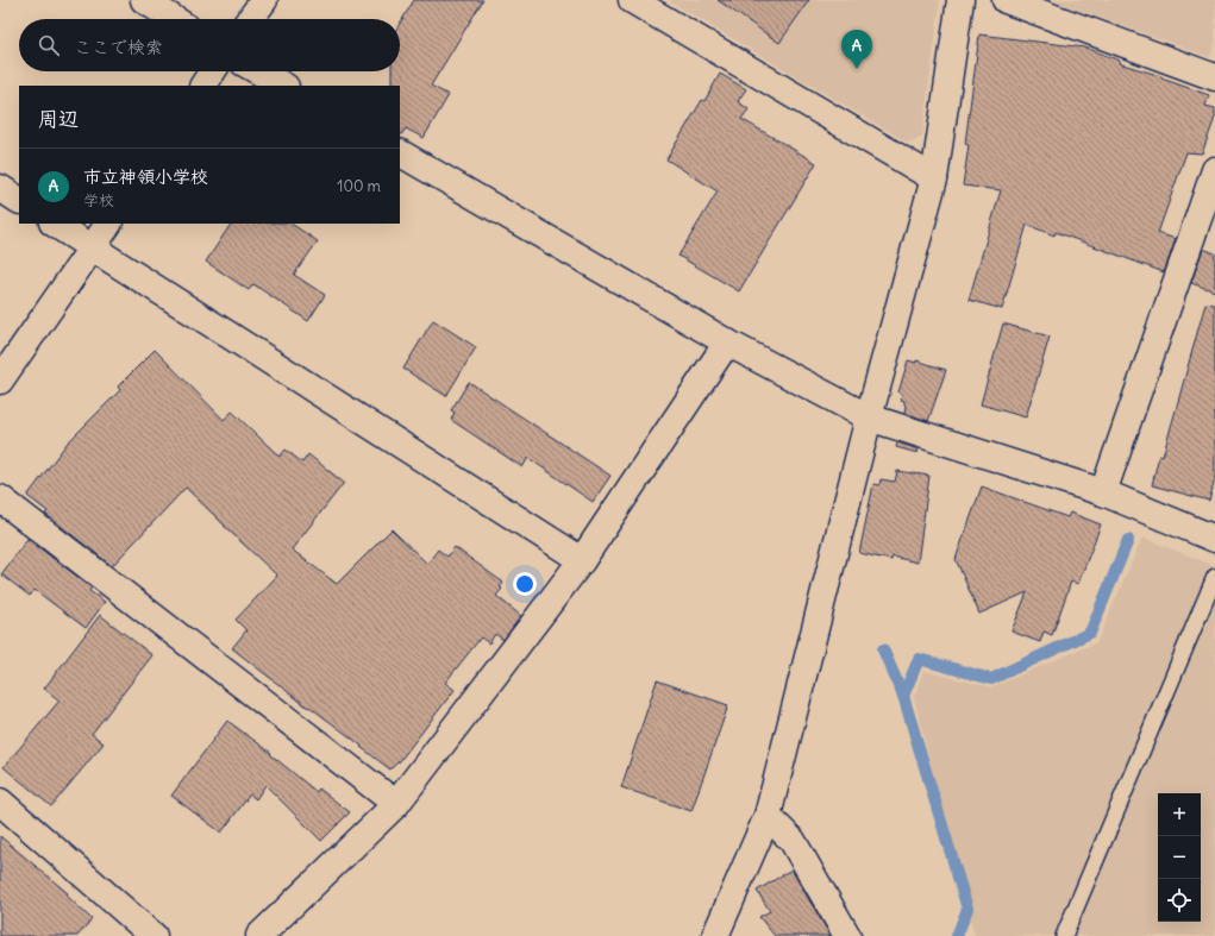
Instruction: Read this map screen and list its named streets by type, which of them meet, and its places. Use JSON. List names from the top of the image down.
{
  "page": {
    "search": "ここで検索",
    "pins": "A",
    "heading": "周辺",
    "list": [
      {
        "mark": "A",
        "name": "市立神領小学校",
        "note": "学校",
        "value": "100 m"
      }
    ],
    "map_buttons": ["+", "−"]
  }
}
